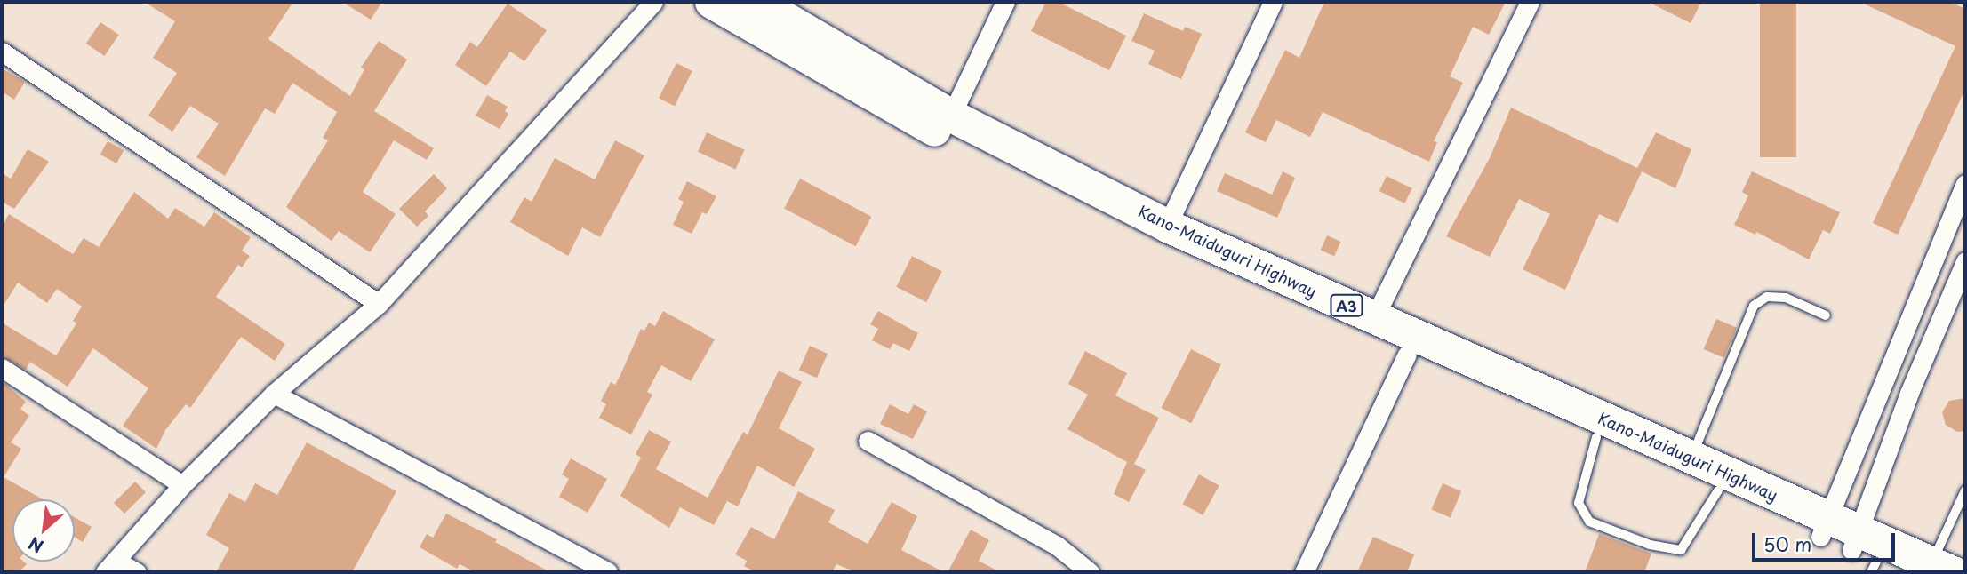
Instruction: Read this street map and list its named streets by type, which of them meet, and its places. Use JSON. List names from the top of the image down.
{
  "streets": {
    "highway": ["Kano-Maiduguri Highway", "A3"]
  },
  "scale_bar": "50 m",
  "north": "bottom left"
}
